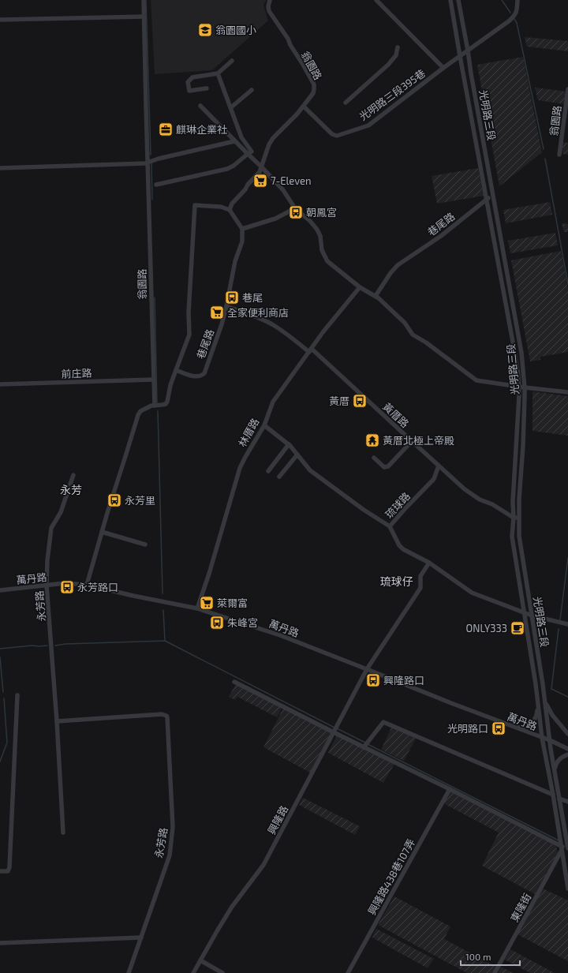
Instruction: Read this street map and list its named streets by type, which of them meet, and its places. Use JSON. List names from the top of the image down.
{
  "streets": {
    "street": [
      "翁園路",
      "光明路三段395巷",
      "光明路三段",
      "巷尾路",
      "前庄路",
      "黃厝路",
      "林厝路",
      "琉球路",
      "萬丹路",
      "永芳路",
      "興隆路",
      "興隆路438巷107弄",
      "東隆街"
    ]
  },
  "crossings": [
    ["翁園路", "光明路三段395巷"],
    ["翁園路", "前庄路"],
    ["光明路三段395巷", "光明路三段"],
    ["光明路三段", "巷尾路"],
    ["光明路三段", "黃厝路"],
    ["光明路三段", "琉球路"],
    ["光明路三段", "萬丹路"],
    ["光明路三段", "東隆街"],
    ["巷尾路", "黃厝路"],
    ["黃厝路", "林厝路"],
    ["黃厝路", "琉球路"],
    ["林厝路", "萬丹路"],
    ["萬丹路", "永芳路"],
    ["萬丹路", "興隆路"]
  ],
  "districts": ["永芳", "琉球仔"],
  "places": {
    "school or university": ["翁園國小"],
    "office": ["麒琳企業社"],
    "supermarket": ["7-Eleven", "全家便利商店", "萊爾富"],
    "bus stop": [
      "朝鳳宮",
      "巷尾",
      "黃厝",
      "永芳里",
      "永芳路口",
      "朱峰宮",
      "興隆路口",
      "光明路口"
    ],
    "temple": ["黃厝北極上帝殿"],
    "cafe": ["ONLY333"]
  },
  "scale_bar": "100 m"
}
